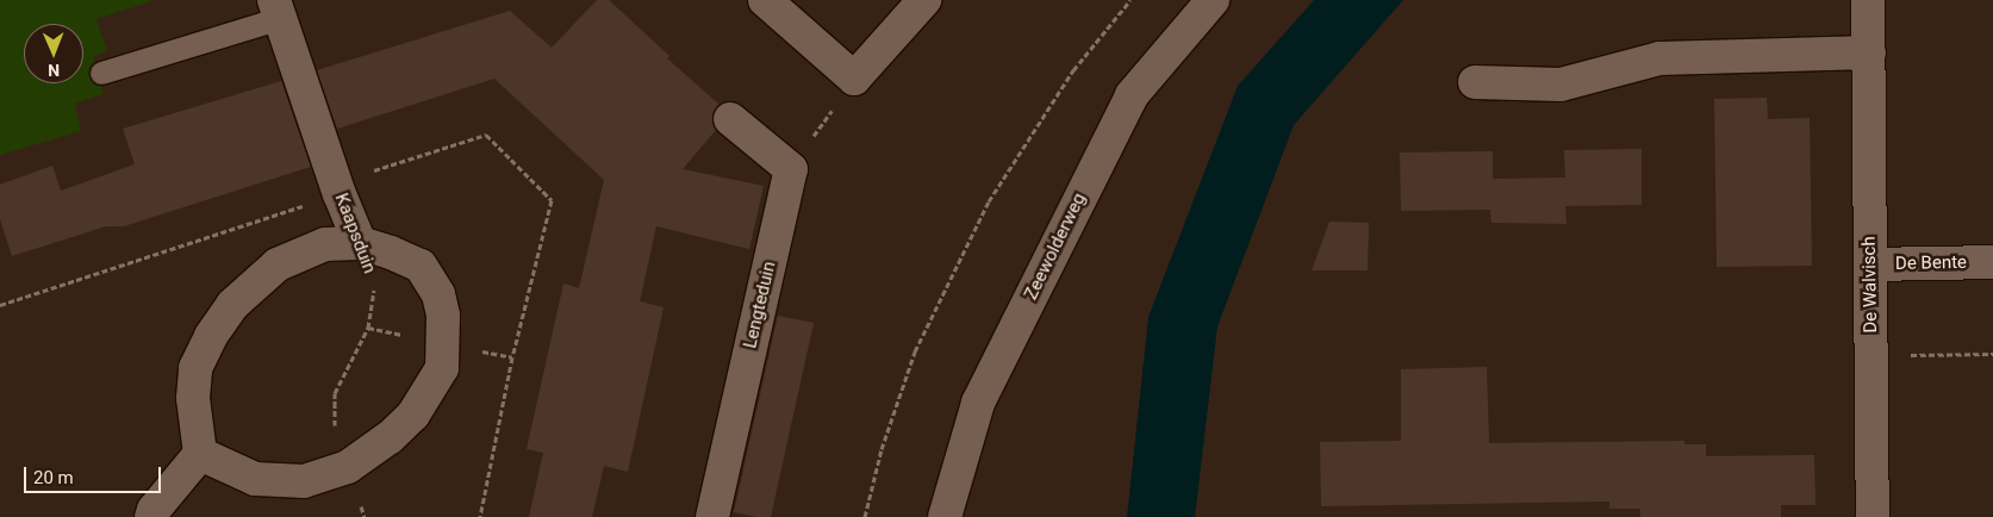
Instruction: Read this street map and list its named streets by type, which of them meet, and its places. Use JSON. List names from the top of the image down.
{
  "streets": {
    "street": [
      "Kaapsduin",
      "Zeewolderweg",
      "De Bente",
      "De Walvisch",
      "Lengteduin"
    ]
  },
  "crossings": [
    ["De Bente", "De Walvisch"]
  ],
  "scale_bar": "20 m",
  "north": "bottom"
}
